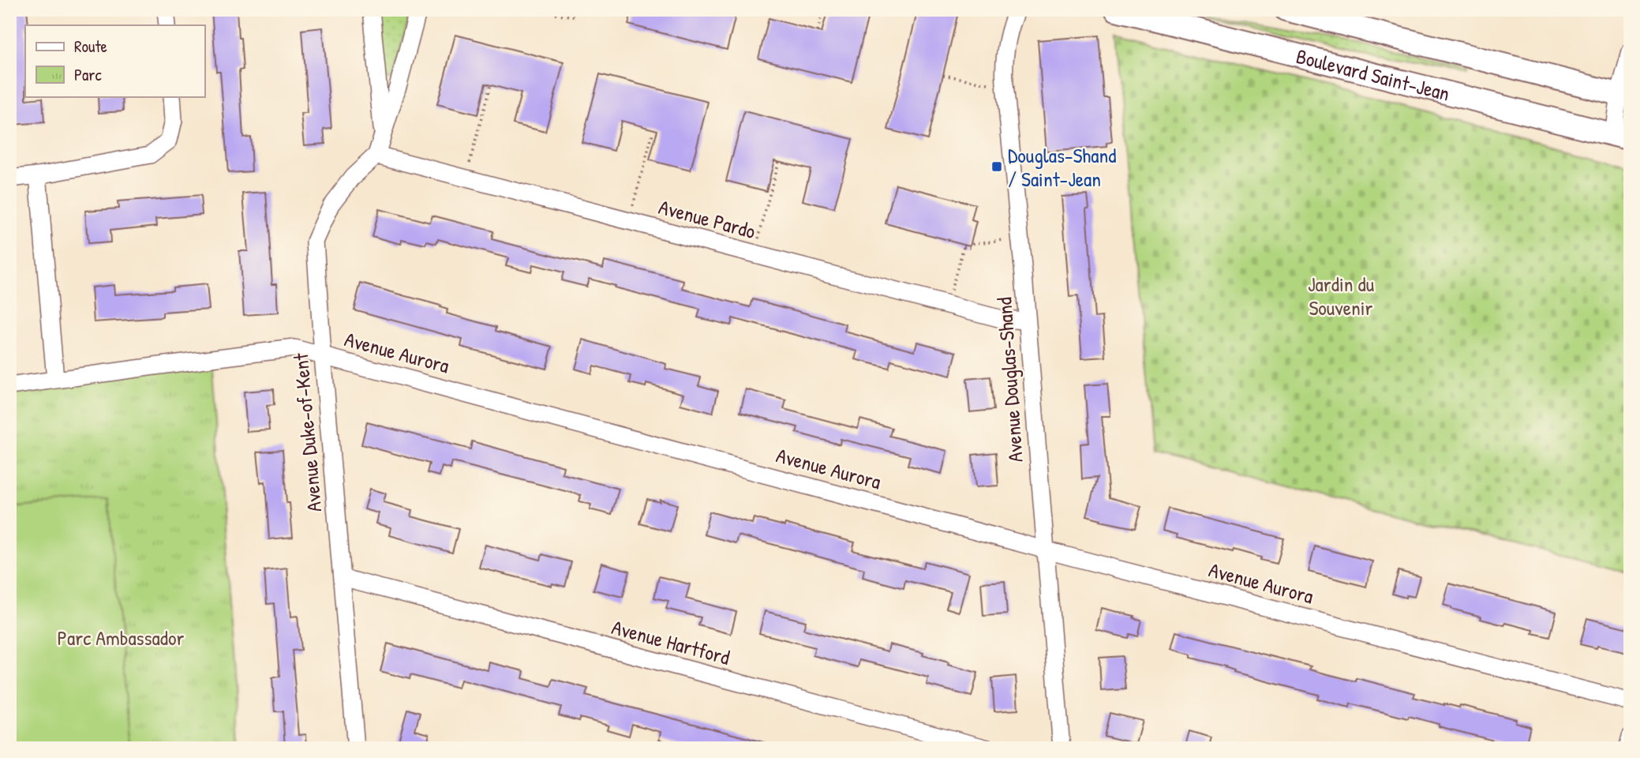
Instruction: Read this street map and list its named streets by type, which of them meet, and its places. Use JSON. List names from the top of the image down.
{
  "streets": {
    "main road": ["Boulevard Saint-Jean"],
    "street": [
      "Avenue Pardo",
      "Avenue Aurora",
      "Avenue Douglas-Shand",
      "Avenue Duke-of-Kent",
      "Avenue Hartford"
    ]
  },
  "crossings": [
    ["Avenue Pardo", "Avenue Douglas-Shand"],
    ["Avenue Pardo", "Avenue Duke-of-Kent"],
    ["Avenue Aurora", "Avenue Douglas-Shand"],
    ["Avenue Aurora", "Avenue Duke-of-Kent"],
    ["Avenue Duke-of-Kent", "Avenue Hartford"]
  ],
  "parks": ["Jardin du Souvenir", "Parc Ambassador"],
  "places": {
    "transit": ["Douglas-Shand / Saint-Jean"]
  },
  "legend": ["Route", "Parc"]
}
